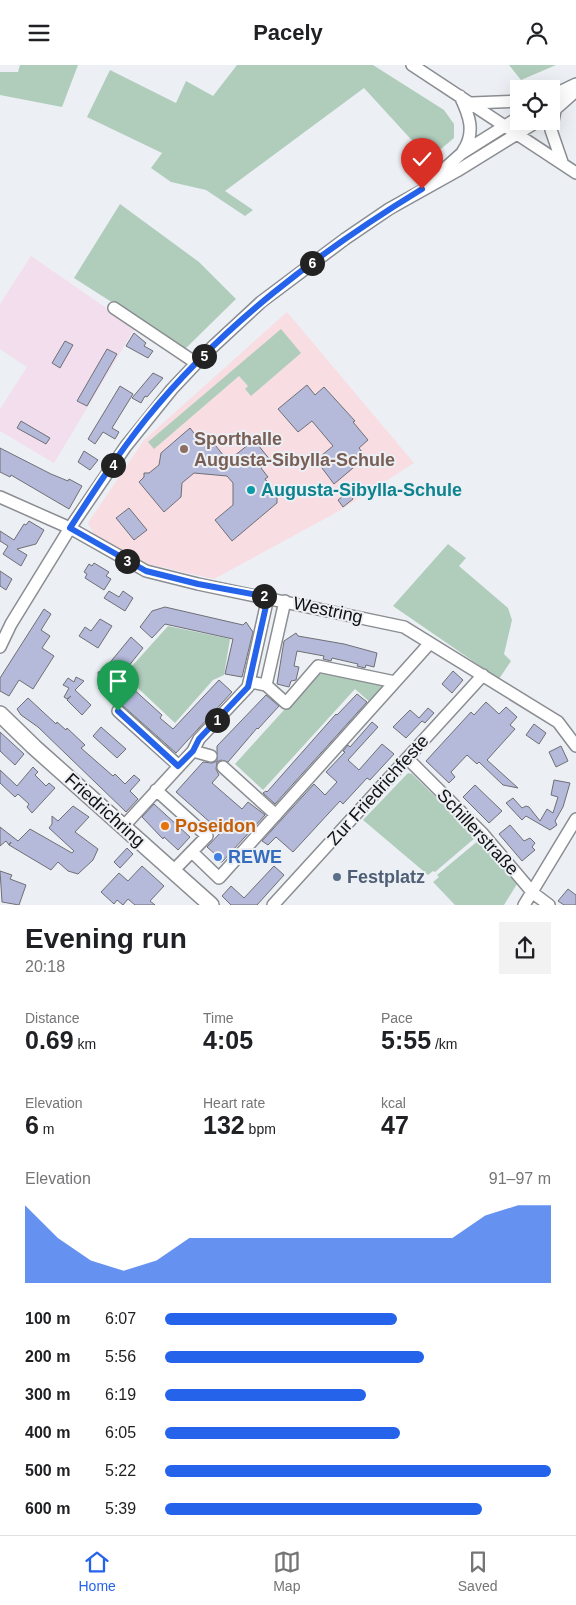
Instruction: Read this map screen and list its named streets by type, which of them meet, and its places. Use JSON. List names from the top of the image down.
{
  "streets": {
    "main road": ["Friedrichring"],
    "street": ["Westring", "Zur Friedrichfeste", "Schillerstraße"]
  },
  "crossings": [
    ["Westring", "Zur Friedrichfeste"],
    ["Zur Friedrichfeste", "Schillerstraße"]
  ],
  "places": [
    "Sporthalle Augusta-Sibylla-Schule",
    "Augusta-Sibylla-Schule",
    "Poseidon",
    "REWE",
    "Festplatz"
  ],
  "page": {
    "header": "Pacely",
    "pins": [
      "6",
      "5",
      "4",
      "3",
      "2",
      "1"
    ],
    "heading": ["Evening run", "20:18"],
    "stats": [
      ["Distance", "0.69 km"],
      ["Time", "4:05"],
      ["Pace", "5:55 /km"],
      ["Elevation", "6 m"],
      ["Heart rate", "132 bpm"],
      ["kcal", "47"]
    ],
    "chart": ["Elevation", "91–97 m"],
    "list": [
      {
        "name": "100 m",
        "note": "6:07"
      },
      {
        "name": "200 m",
        "note": "5:56"
      },
      {
        "name": "300 m",
        "note": "6:19"
      },
      {
        "name": "400 m",
        "note": "6:05"
      },
      {
        "name": "500 m",
        "note": "5:22"
      },
      {
        "name": "600 m",
        "note": "5:39"
      }
    ],
    "tabs": ["Home", "Map", "Saved"]
  }
}
